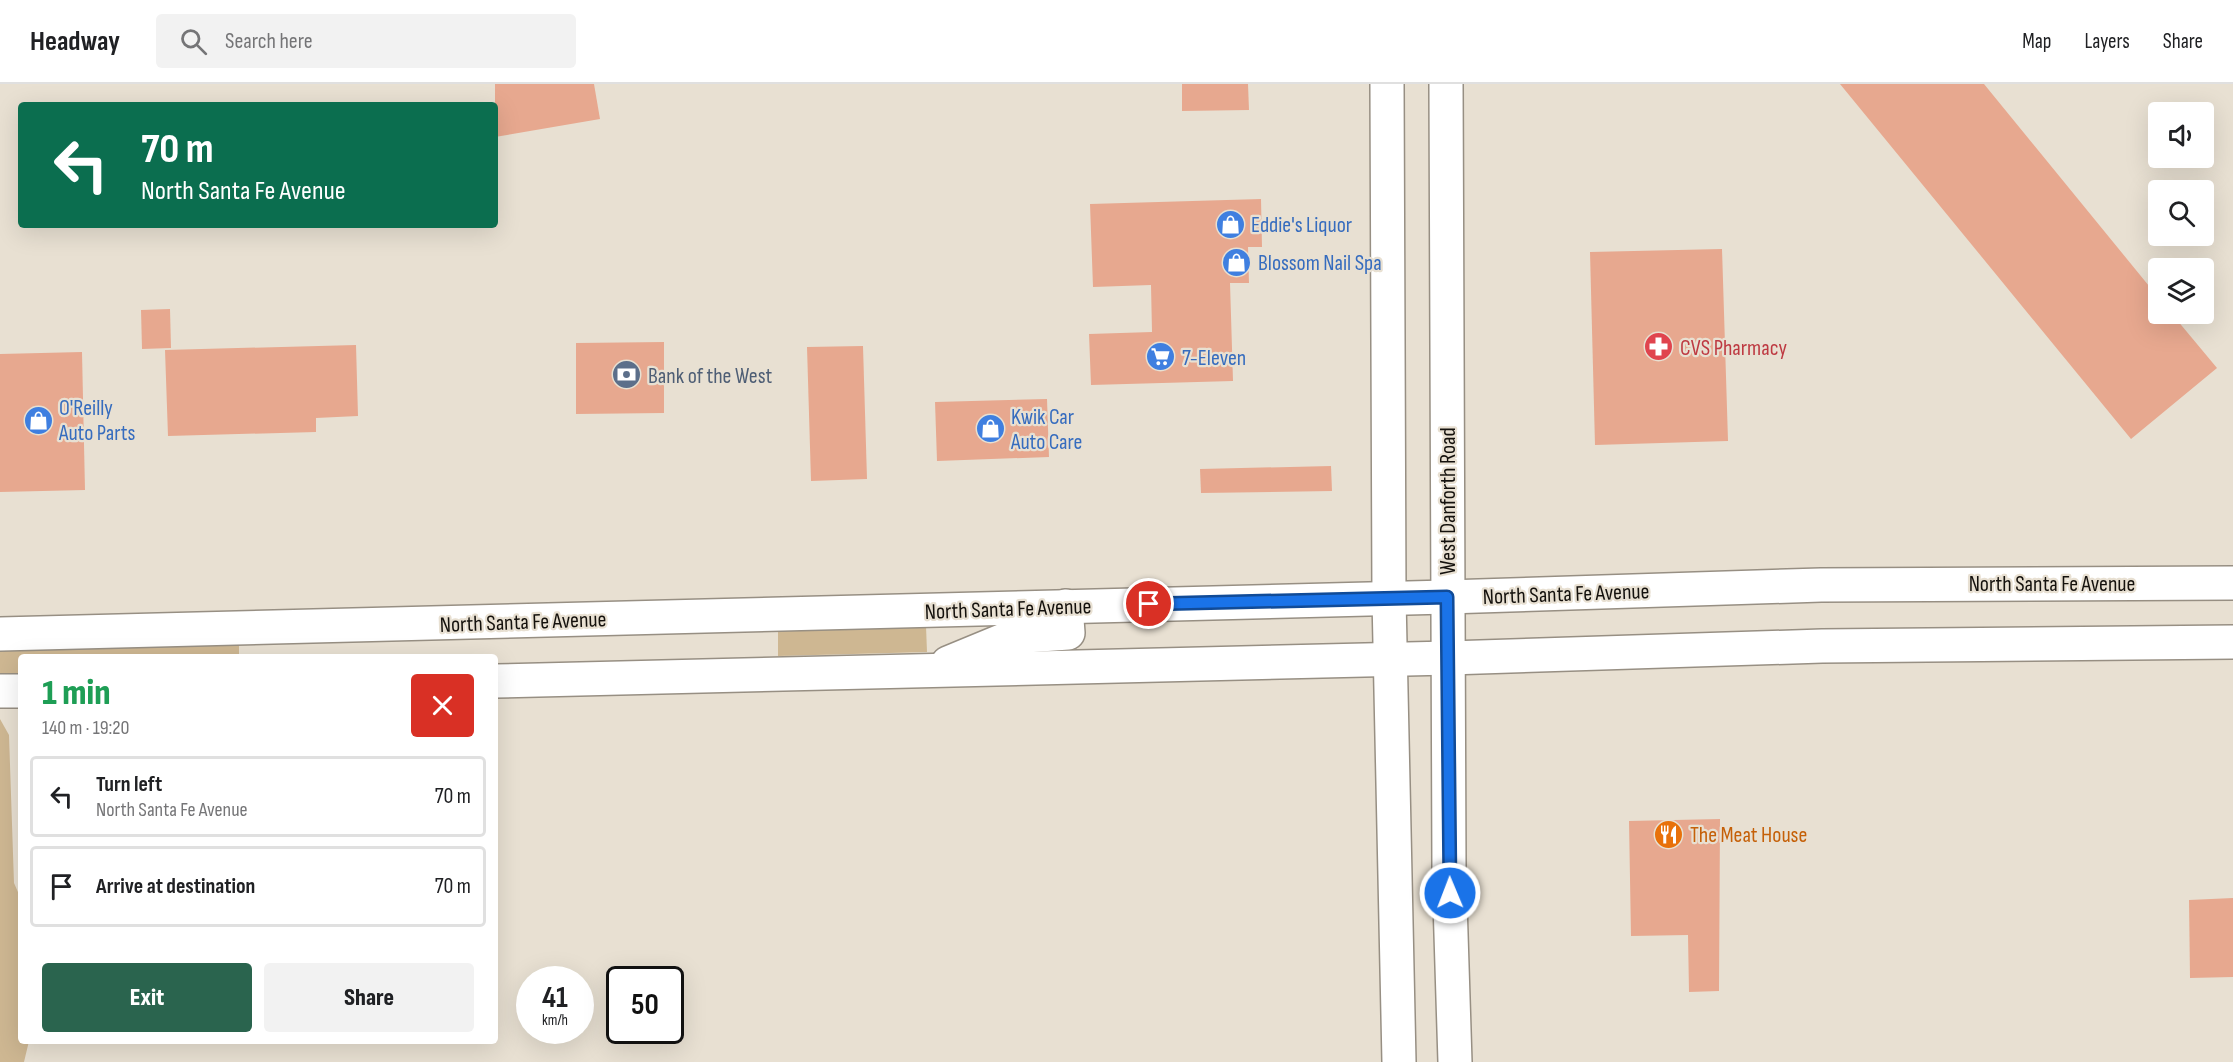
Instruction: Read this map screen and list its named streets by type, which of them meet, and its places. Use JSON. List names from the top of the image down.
{
  "streets": {
    "main road": ["West Danforth Road", "North Santa Fe Avenue"]
  },
  "crossings": [
    ["West Danforth Road", "North Santa Fe Avenue"]
  ],
  "places": {
    "shop": [
      "Eddie's Liquor",
      "Blossom Nail Spa",
      "O'Reilly Auto Parts",
      "Kwik Car Auto Care"
    ],
    "pharmacy": ["CVS Pharmacy"],
    "supermarket": ["7-Eleven"],
    "bank": ["Bank of the West"],
    "restaurant": ["The Meat House"]
  },
  "page": {
    "header": "Headway",
    "search": "Search here",
    "nav": ["Map", "Layers", "Share"],
    "turn": ["70 m", "North Santa Fe Avenue"],
    "heading": ["1 min", "140 m · 19:20"],
    "list": [
      {
        "name": "Turn left",
        "note": "North Santa Fe Avenue",
        "value": "70 m"
      },
      {
        "name": "Arrive at destination",
        "value": "70 m"
      }
    ],
    "buttons": ["Exit", "Share"],
    "speed": "41 km/h",
    "limit": "50"
  }
}
